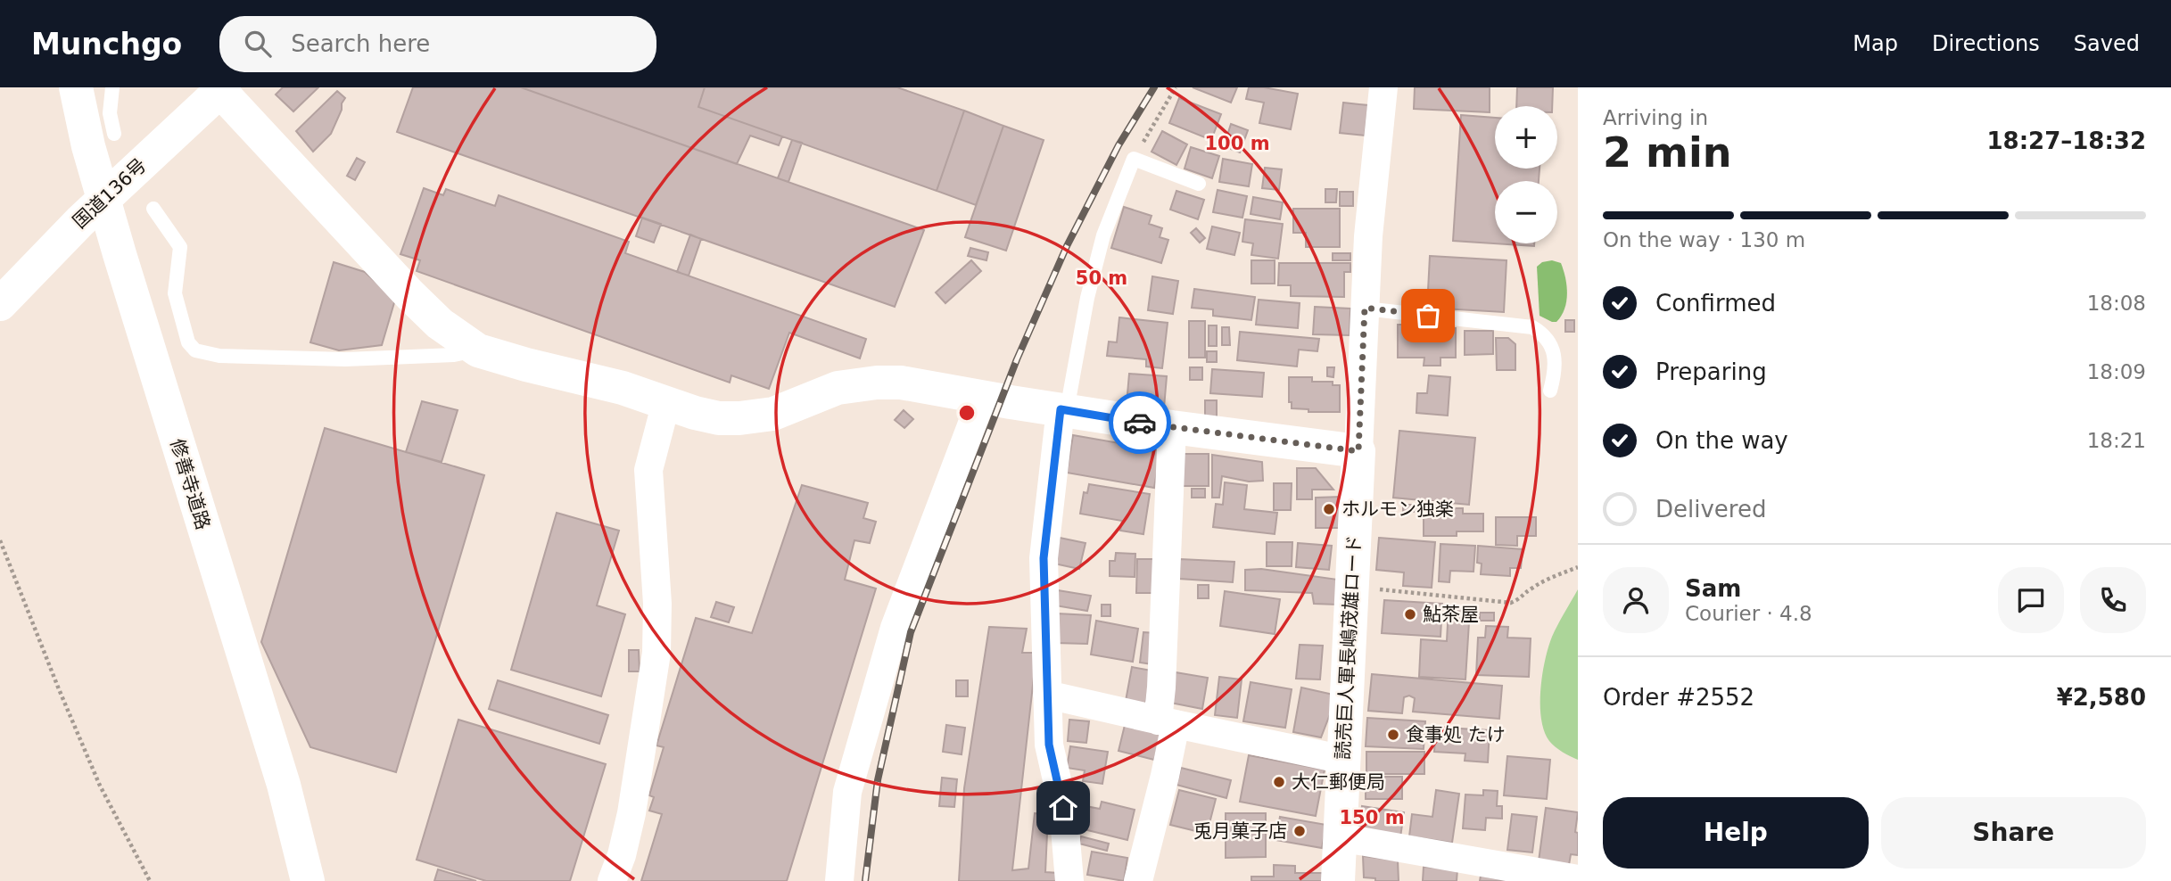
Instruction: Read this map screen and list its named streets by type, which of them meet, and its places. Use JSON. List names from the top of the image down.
{
  "streets": {
    "main road": ["国道136号", "修善寺道路", "読売巨人軍長嶋茂雄ロード"]
  },
  "places": [
    "ホルモン独楽",
    "鮎茶屋",
    "食事処 たけ",
    "大仁郵便局",
    "兎月菓子店"
  ],
  "page": {
    "header": "Munchgo",
    "search": "Search here",
    "nav": ["Map", "Directions", "Saved"],
    "heading": ["2 min", "Arriving in", "18:27–18:32"],
    "panel": [
      "Sam",
      "Courier · 4.8",
      "Order #2552",
      "¥2,580"
    ],
    "map_buttons": ["+", "−"],
    "bar": "On the way · 130 m",
    "list": [
      ["Confirmed", "18:08"],
      ["Preparing", "18:09"],
      ["On the way", "18:21"],
      "Delivered"
    ],
    "buttons": ["Help", "Share"]
  },
  "rings": ["100 m", "50 m", "150 m"]
}
